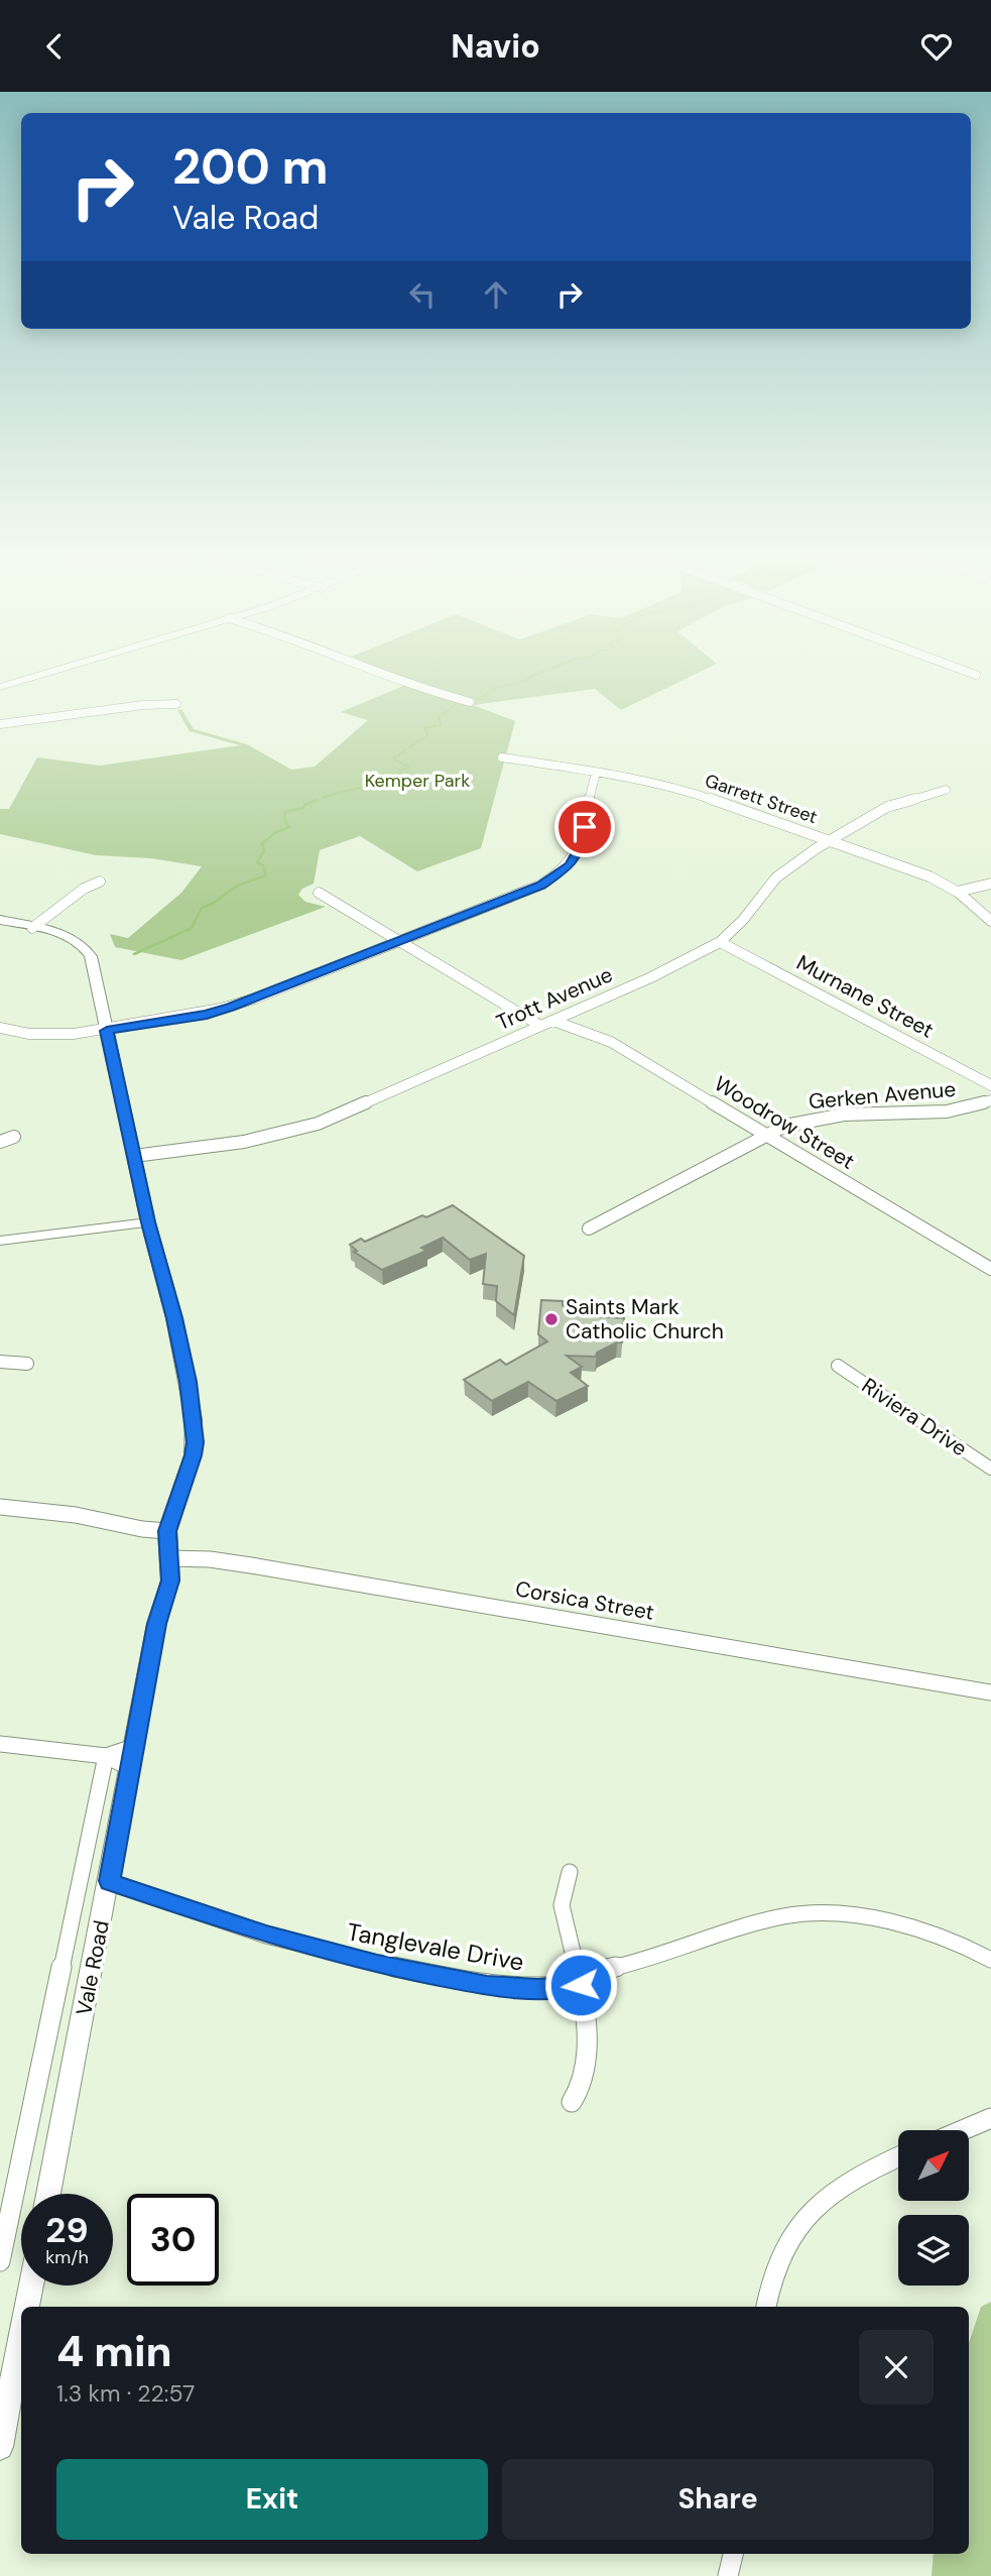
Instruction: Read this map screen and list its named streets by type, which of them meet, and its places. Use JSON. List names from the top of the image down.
{
  "streets": {
    "main road": ["Vale Road"],
    "street": [
      "Garrett Street",
      "Murnane Street",
      "Trott Avenue",
      "Gerken Avenue",
      "Woodrow Street",
      "Riviera Drive",
      "Corsica Street",
      "Tanglevale Drive"
    ]
  },
  "crossings": [
    ["Garrett Street", "Trott Avenue"],
    ["Murnane Street", "Trott Avenue"],
    ["Trott Avenue", "Woodrow Street"],
    ["Trott Avenue", "Vale Road"],
    ["Gerken Avenue", "Woodrow Street"],
    ["Corsica Street", "Vale Road"],
    ["Tanglevale Drive", "Vale Road"]
  ],
  "parks": ["Kemper Park"],
  "places": ["Saints Mark Catholic Church"],
  "north": "top right",
  "page": {
    "header": "Navio",
    "turn": ["200 m", "Vale Road"],
    "speed": "29 km/h",
    "limit": "30",
    "heading": ["4 min", "1.3 km · 22:57"],
    "buttons": ["Exit", "Share"]
  }
}
